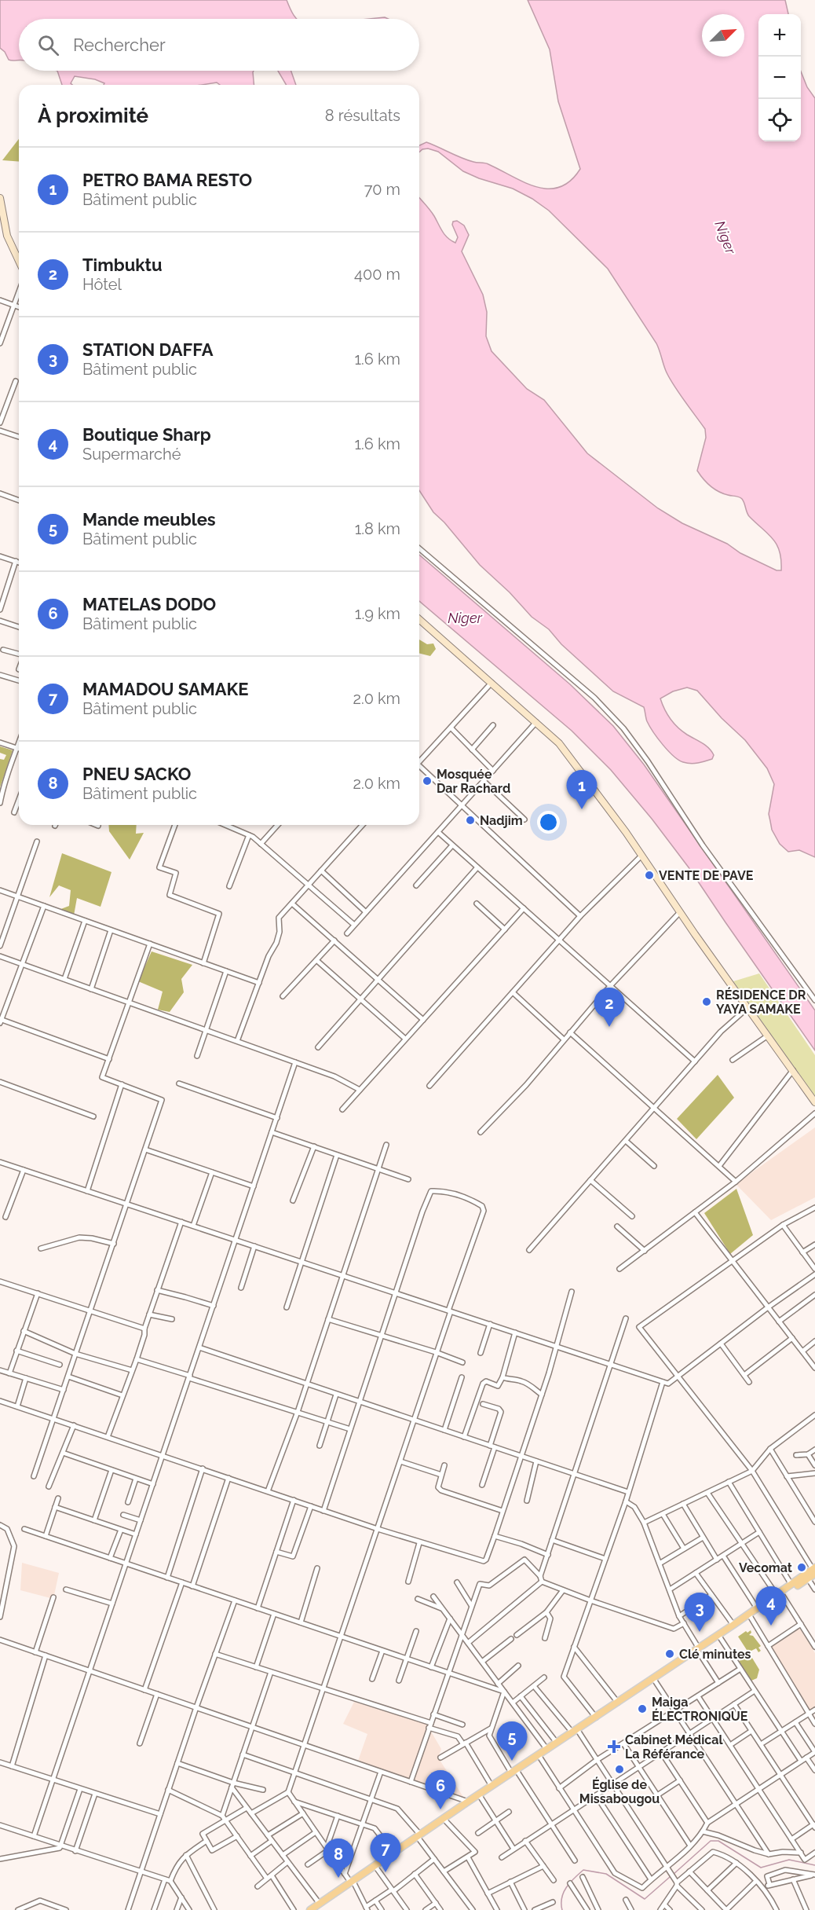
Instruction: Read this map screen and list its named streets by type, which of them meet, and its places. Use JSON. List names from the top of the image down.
{
  "water": ["Niger"],
  "places": {
    "other": [
      "Mosquée Dar Rachard",
      "Nadjim",
      "VENTE DE PAVE",
      "RÉSIDENCE DR YAYA SAMAKE",
      "Vecomat",
      "Clé minutes",
      "Maiga ÉLECTRONIQUE",
      "Église de Missabougou"
    ],
    "health": ["Cabinet Médical La Référance"]
  },
  "north": "top right",
  "page": {
    "map_buttons": ["+", "−"],
    "search": "Rechercher",
    "heading": ["À proximité", "8 résultats"],
    "list": [
      {
        "mark": "1",
        "name": "PETRO BAMA RESTO",
        "note": "Bâtiment public",
        "value": "70 m"
      },
      {
        "mark": "2",
        "name": "Timbuktu",
        "note": "Hôtel",
        "value": "400 m"
      },
      {
        "mark": "3",
        "name": "STATION DAFFA",
        "note": "Bâtiment public",
        "value": "1.6 km"
      },
      {
        "mark": "4",
        "name": "Boutique Sharp",
        "note": "Supermarché",
        "value": "1.6 km"
      },
      {
        "mark": "5",
        "name": "Mande meubles",
        "note": "Bâtiment public",
        "value": "1.8 km"
      },
      {
        "mark": "6",
        "name": "MATELAS DODO",
        "note": "Bâtiment public",
        "value": "1.9 km"
      },
      {
        "mark": "7",
        "name": "MAMADOU SAMAKE",
        "note": "Bâtiment public",
        "value": "2.0 km"
      },
      {
        "mark": "8",
        "name": "PNEU SACKO",
        "note": "Bâtiment public",
        "value": "2.0 km"
      }
    ],
    "pins": [
      "1",
      "2",
      "4",
      "3",
      "5",
      "6",
      "7",
      "8"
    ]
  }
}
